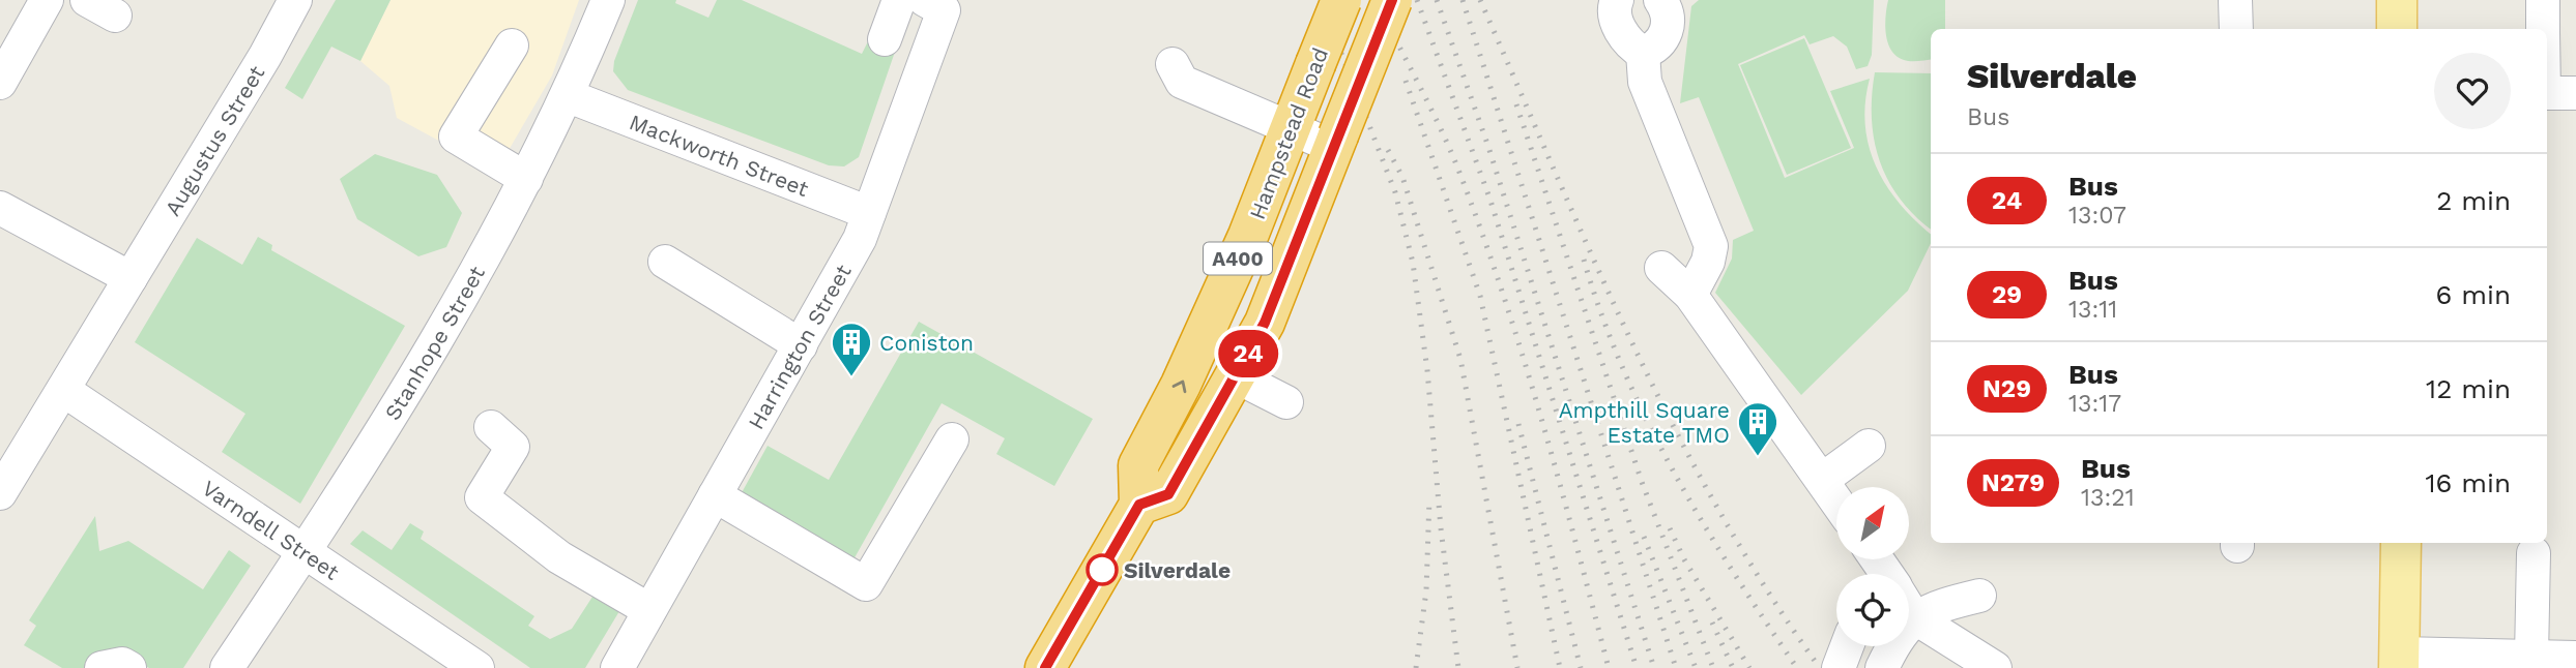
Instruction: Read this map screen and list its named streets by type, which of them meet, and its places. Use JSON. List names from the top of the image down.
{
  "streets": {
    "highway": ["Hampstead Road", "A400"],
    "street": [
      "Augustus Street",
      "Mackworth Street",
      "Stanhope Street",
      "Harrington Street",
      "Varndell Street"
    ]
  },
  "crossings": [
    ["Hampstead Road", "A400"],
    ["Augustus Street", "Varndell Street"],
    ["Mackworth Street", "Stanhope Street"],
    ["Mackworth Street", "Harrington Street"],
    ["Stanhope Street", "Varndell Street"]
  ],
  "places": {
    "building": ["Coniston", "Ampthill Square Estate TMO"],
    "other": ["Silverdale"]
  },
  "lines": ["bus line 24"],
  "north": "top right",
  "page": {
    "on_map": "24",
    "heading": ["Silverdale", "Bus"],
    "list": [
      {
        "mark": "24",
        "name": "Bus",
        "note": "13:07",
        "value": "2 min"
      },
      {
        "mark": "29",
        "name": "Bus",
        "note": "13:11",
        "value": "6 min"
      },
      {
        "mark": "N29",
        "name": "Bus",
        "note": "13:17",
        "value": "12 min"
      },
      {
        "mark": "N279",
        "name": "Bus",
        "note": "13:21",
        "value": "16 min"
      }
    ]
  }
}
